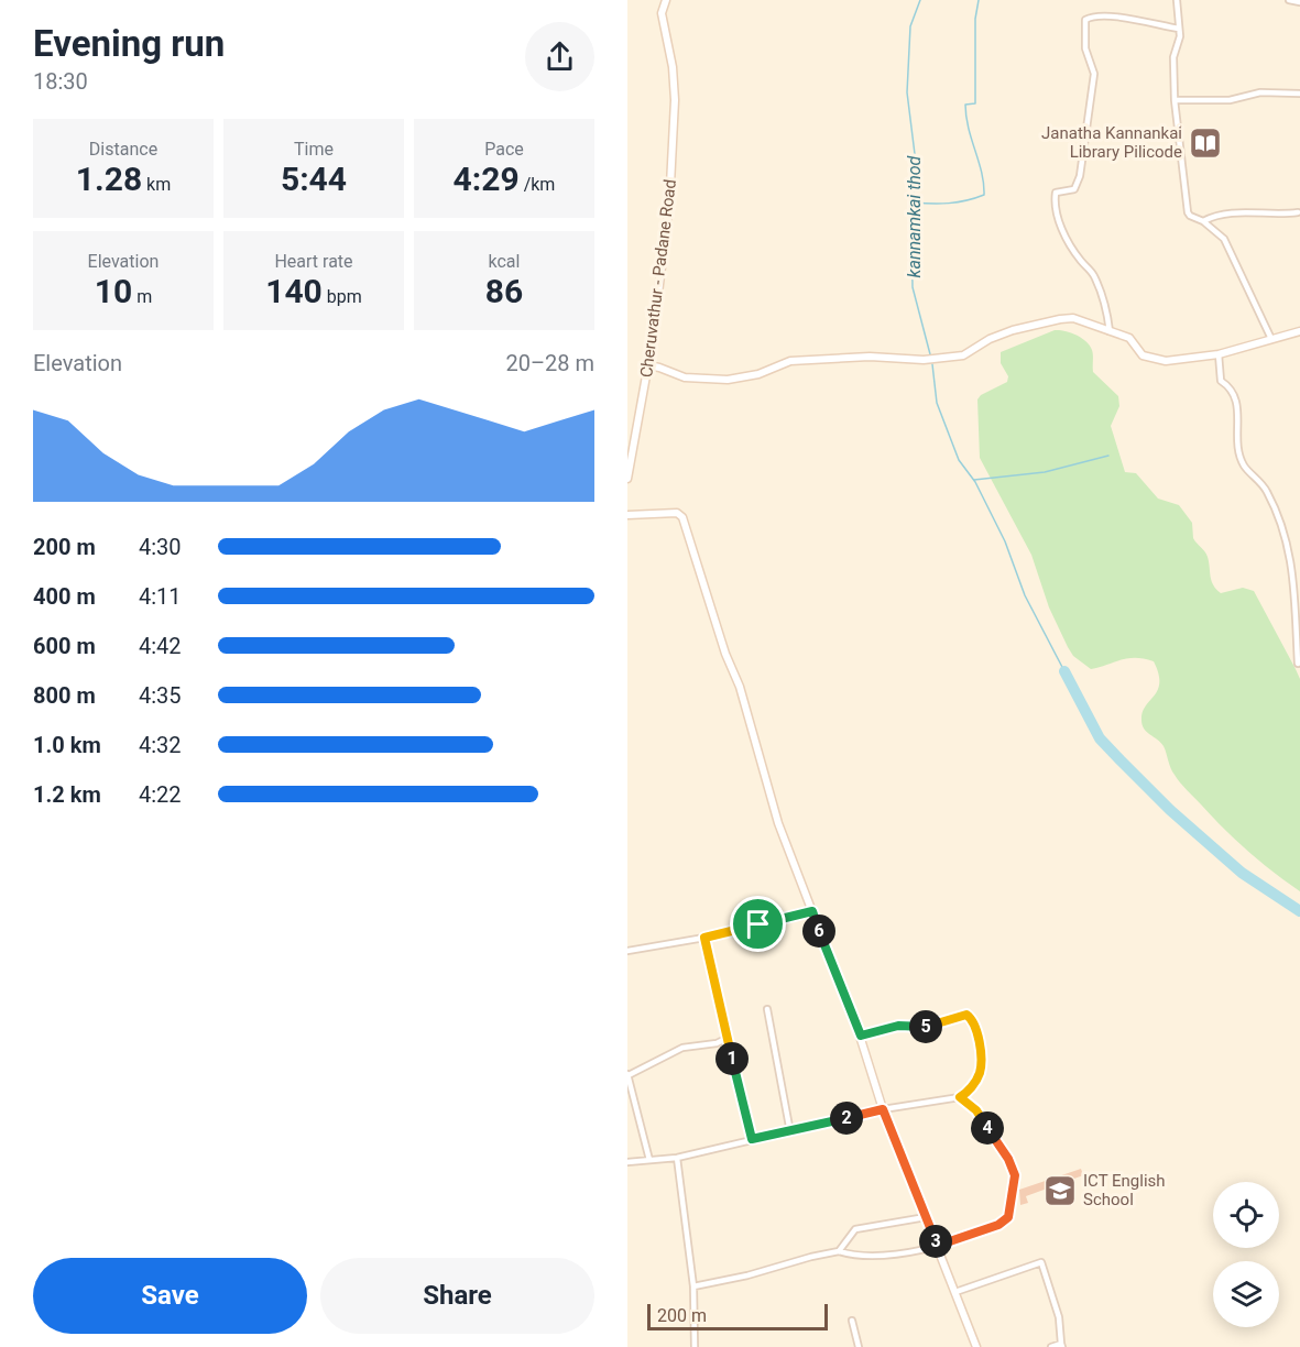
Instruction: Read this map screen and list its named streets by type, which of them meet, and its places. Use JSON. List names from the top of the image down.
{
  "streets": {
    "street": ["Cheruvathur - Padane Road"]
  },
  "water": ["kannamkai thod"],
  "places": {
    "library": ["Janatha Kannankai Library Pilicode"],
    "school or university": ["ICT English School"]
  },
  "scale_bar": "200 m",
  "page": {
    "heading": ["Evening run", "18:30"],
    "stats": [
      ["Distance", "1.28 km"],
      ["Time", "5:44"],
      ["Pace", "4:29 /km"],
      ["Elevation", "10 m"],
      ["Heart rate", "140 bpm"],
      ["kcal", "86"]
    ],
    "chart": ["Elevation", "20–28 m"],
    "list": [
      {
        "name": "200 m",
        "note": "4:30"
      },
      {
        "name": "400 m",
        "note": "4:11"
      },
      {
        "name": "600 m",
        "note": "4:42"
      },
      {
        "name": "800 m",
        "note": "4:35"
      },
      {
        "name": "1.0 km",
        "note": "4:32"
      },
      {
        "name": "1.2 km",
        "note": "4:22"
      }
    ],
    "pins": [
      "6",
      "5",
      "1",
      "2",
      "4",
      "3"
    ],
    "buttons": ["Save", "Share"],
    "scale": "200 m"
  }
}
